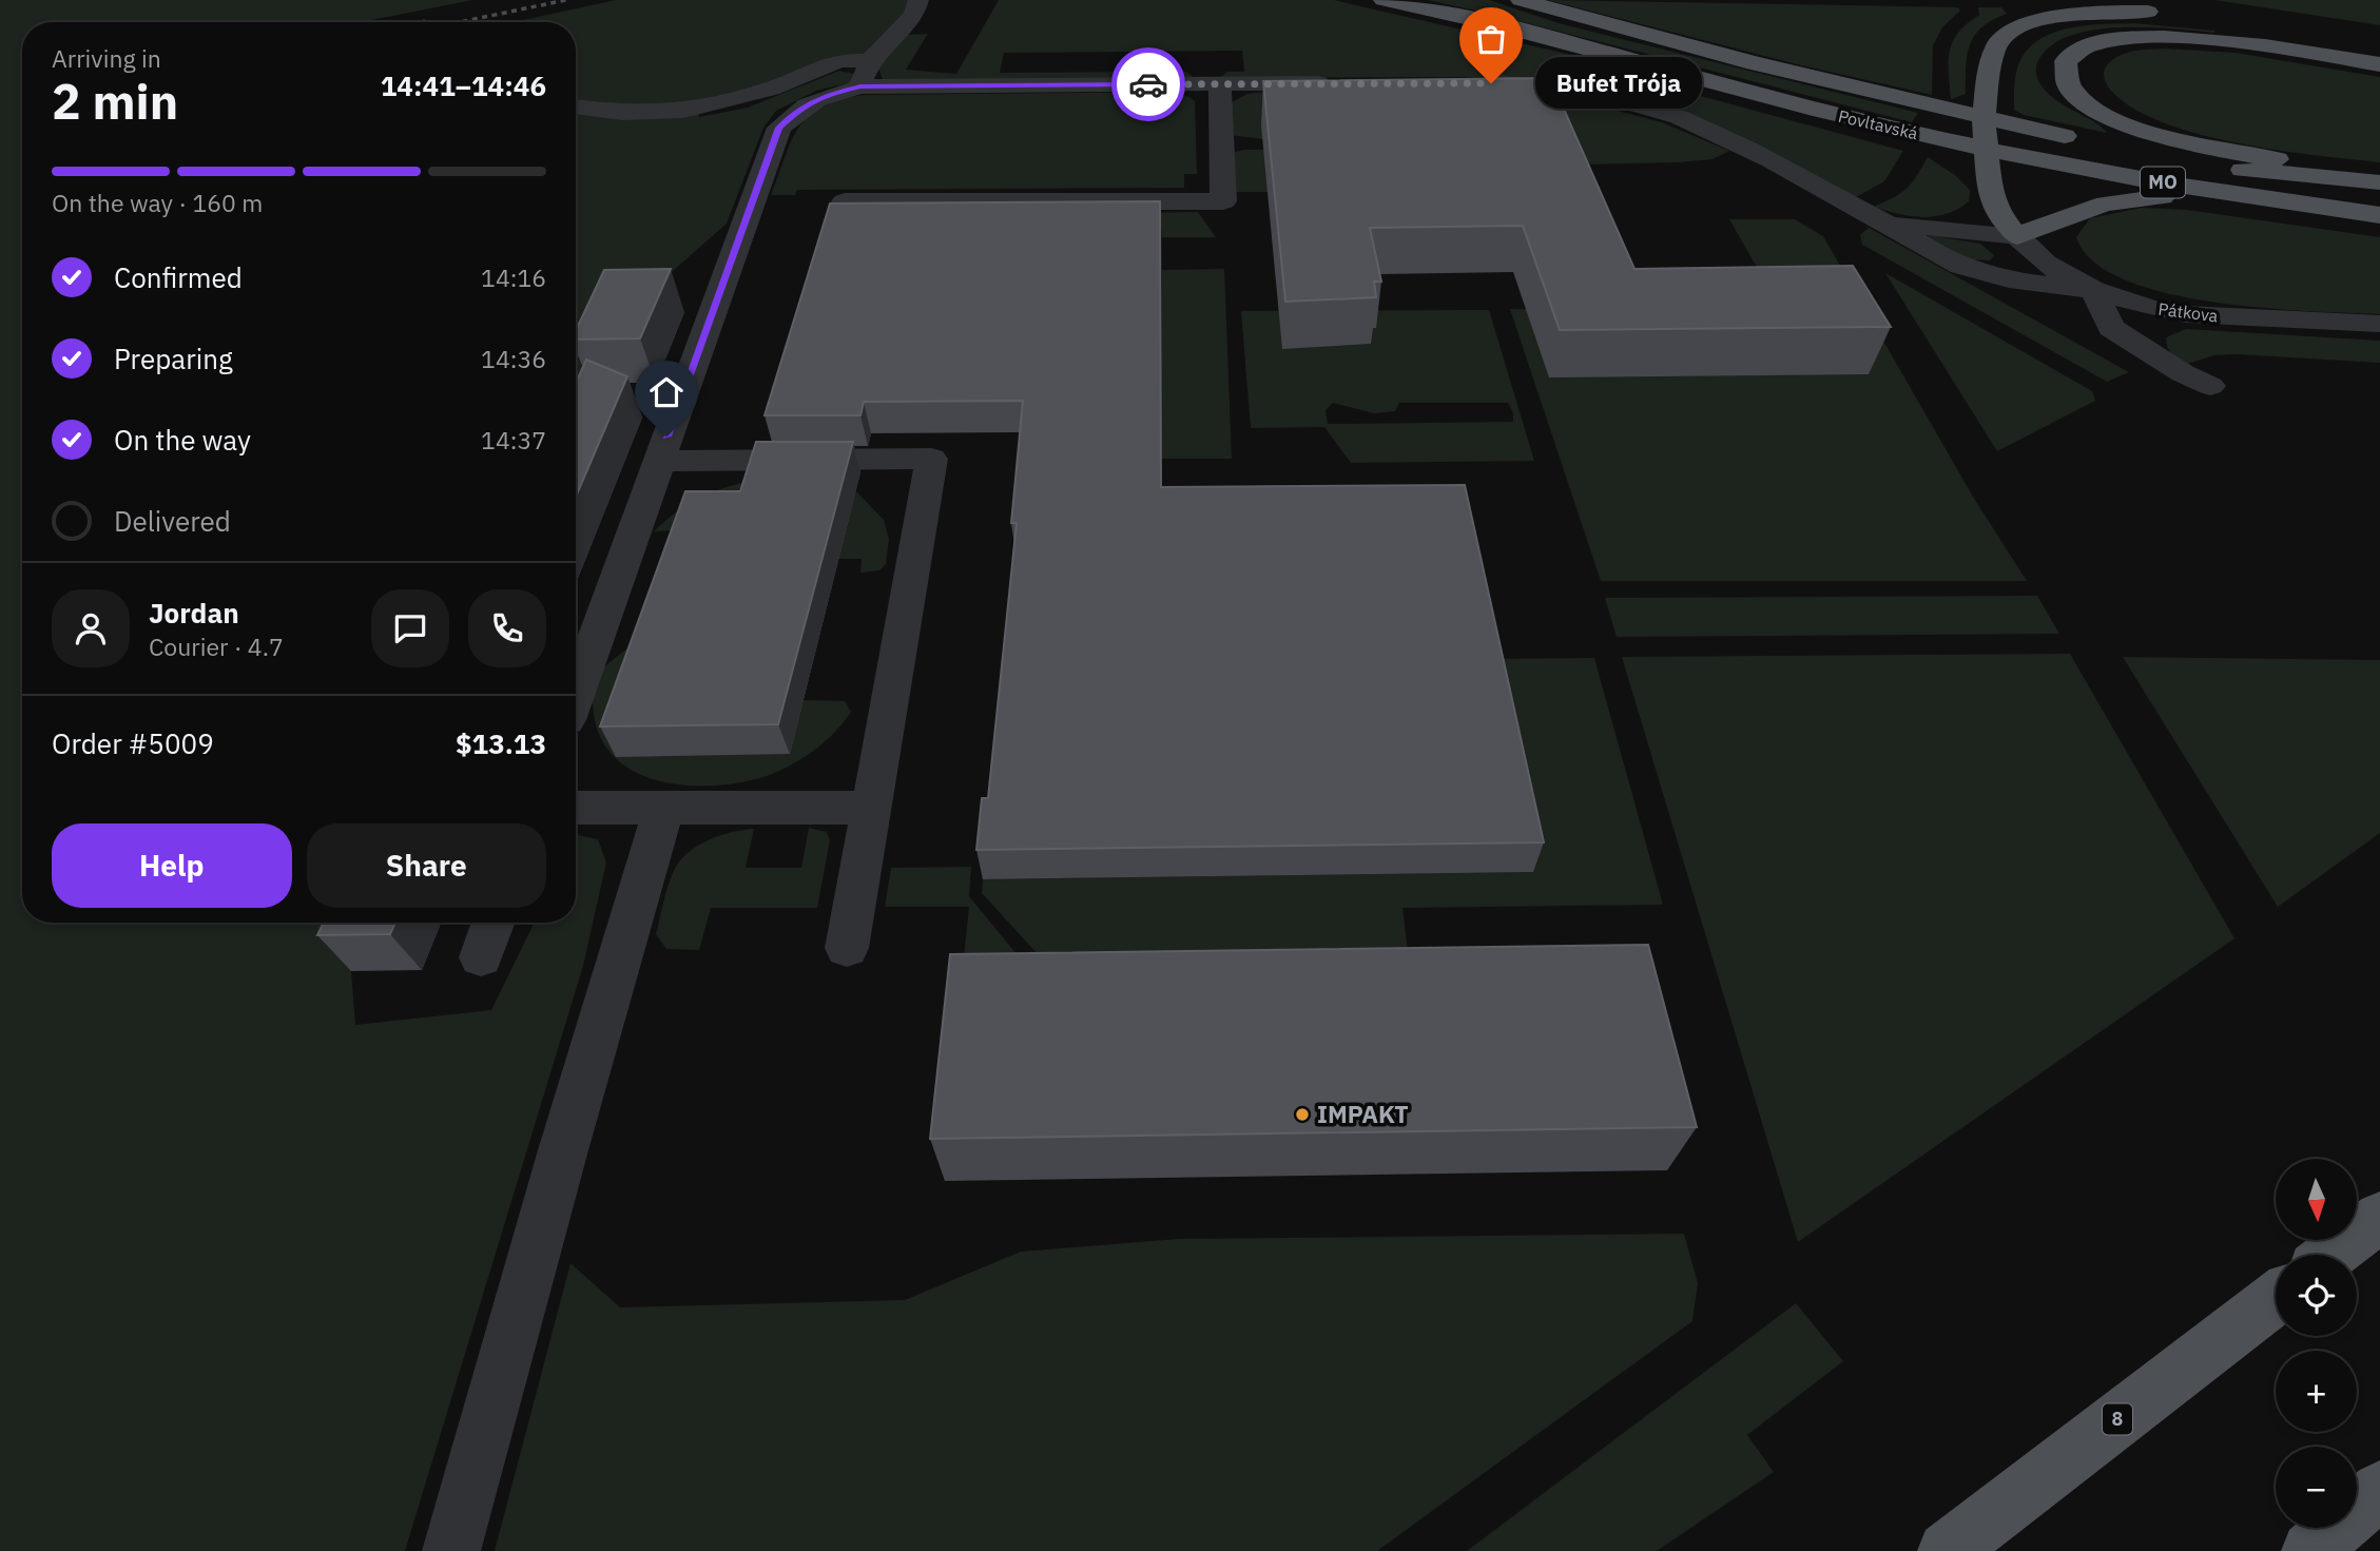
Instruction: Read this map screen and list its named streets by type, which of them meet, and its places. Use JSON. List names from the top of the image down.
{
  "streets": {
    "main road": ["Povltavská", "MO", "8"],
    "street": ["Pátkova"]
  },
  "places": ["Bufet Trója", "IMPAKT"],
  "north": "bottom",
  "page": {
    "heading": ["2 min", "Arriving in", "14:41–14:46"],
    "panel": [
      "Jordan",
      "Courier · 4.7",
      "Order #5009",
      "$13.13"
    ],
    "bubble": "Bufet Trója",
    "bar": "On the way · 160 m",
    "list": [
      ["Confirmed", "14:16"],
      ["Preparing", "14:36"],
      ["On the way", "14:37"],
      "Delivered"
    ],
    "buttons": ["Help", "Share"],
    "map_buttons": ["+", "−"]
  }
}
